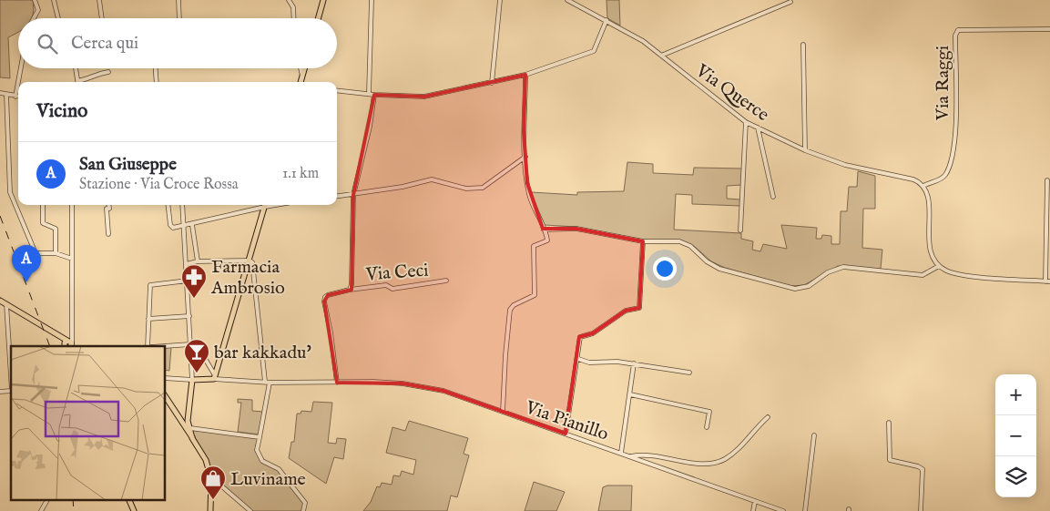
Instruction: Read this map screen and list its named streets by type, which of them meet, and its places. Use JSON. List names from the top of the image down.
{
  "streets": {
    "street": [
      "Via Raggi",
      "Via Querce",
      "Via Ceci",
      "Via Pianillo"
    ]
  },
  "crossings": [
    ["Via Raggi", "Via Querce"],
    ["Via Ceci", "Via Pianillo"]
  ],
  "places": {
    "pharmacy": ["Farmacia Ambrosio"],
    "bar": ["bar kakkadu'"],
    "shop": ["Luviname"]
  },
  "page": {
    "search": "Cerca qui",
    "heading": "Vicino",
    "list": [
      {
        "mark": "A",
        "name": "San Giuseppe",
        "note": "Stazione · Via Croce Rossa",
        "value": "1.1 km"
      }
    ],
    "pins": "A",
    "map_buttons": ["+", "−"]
  }
}
